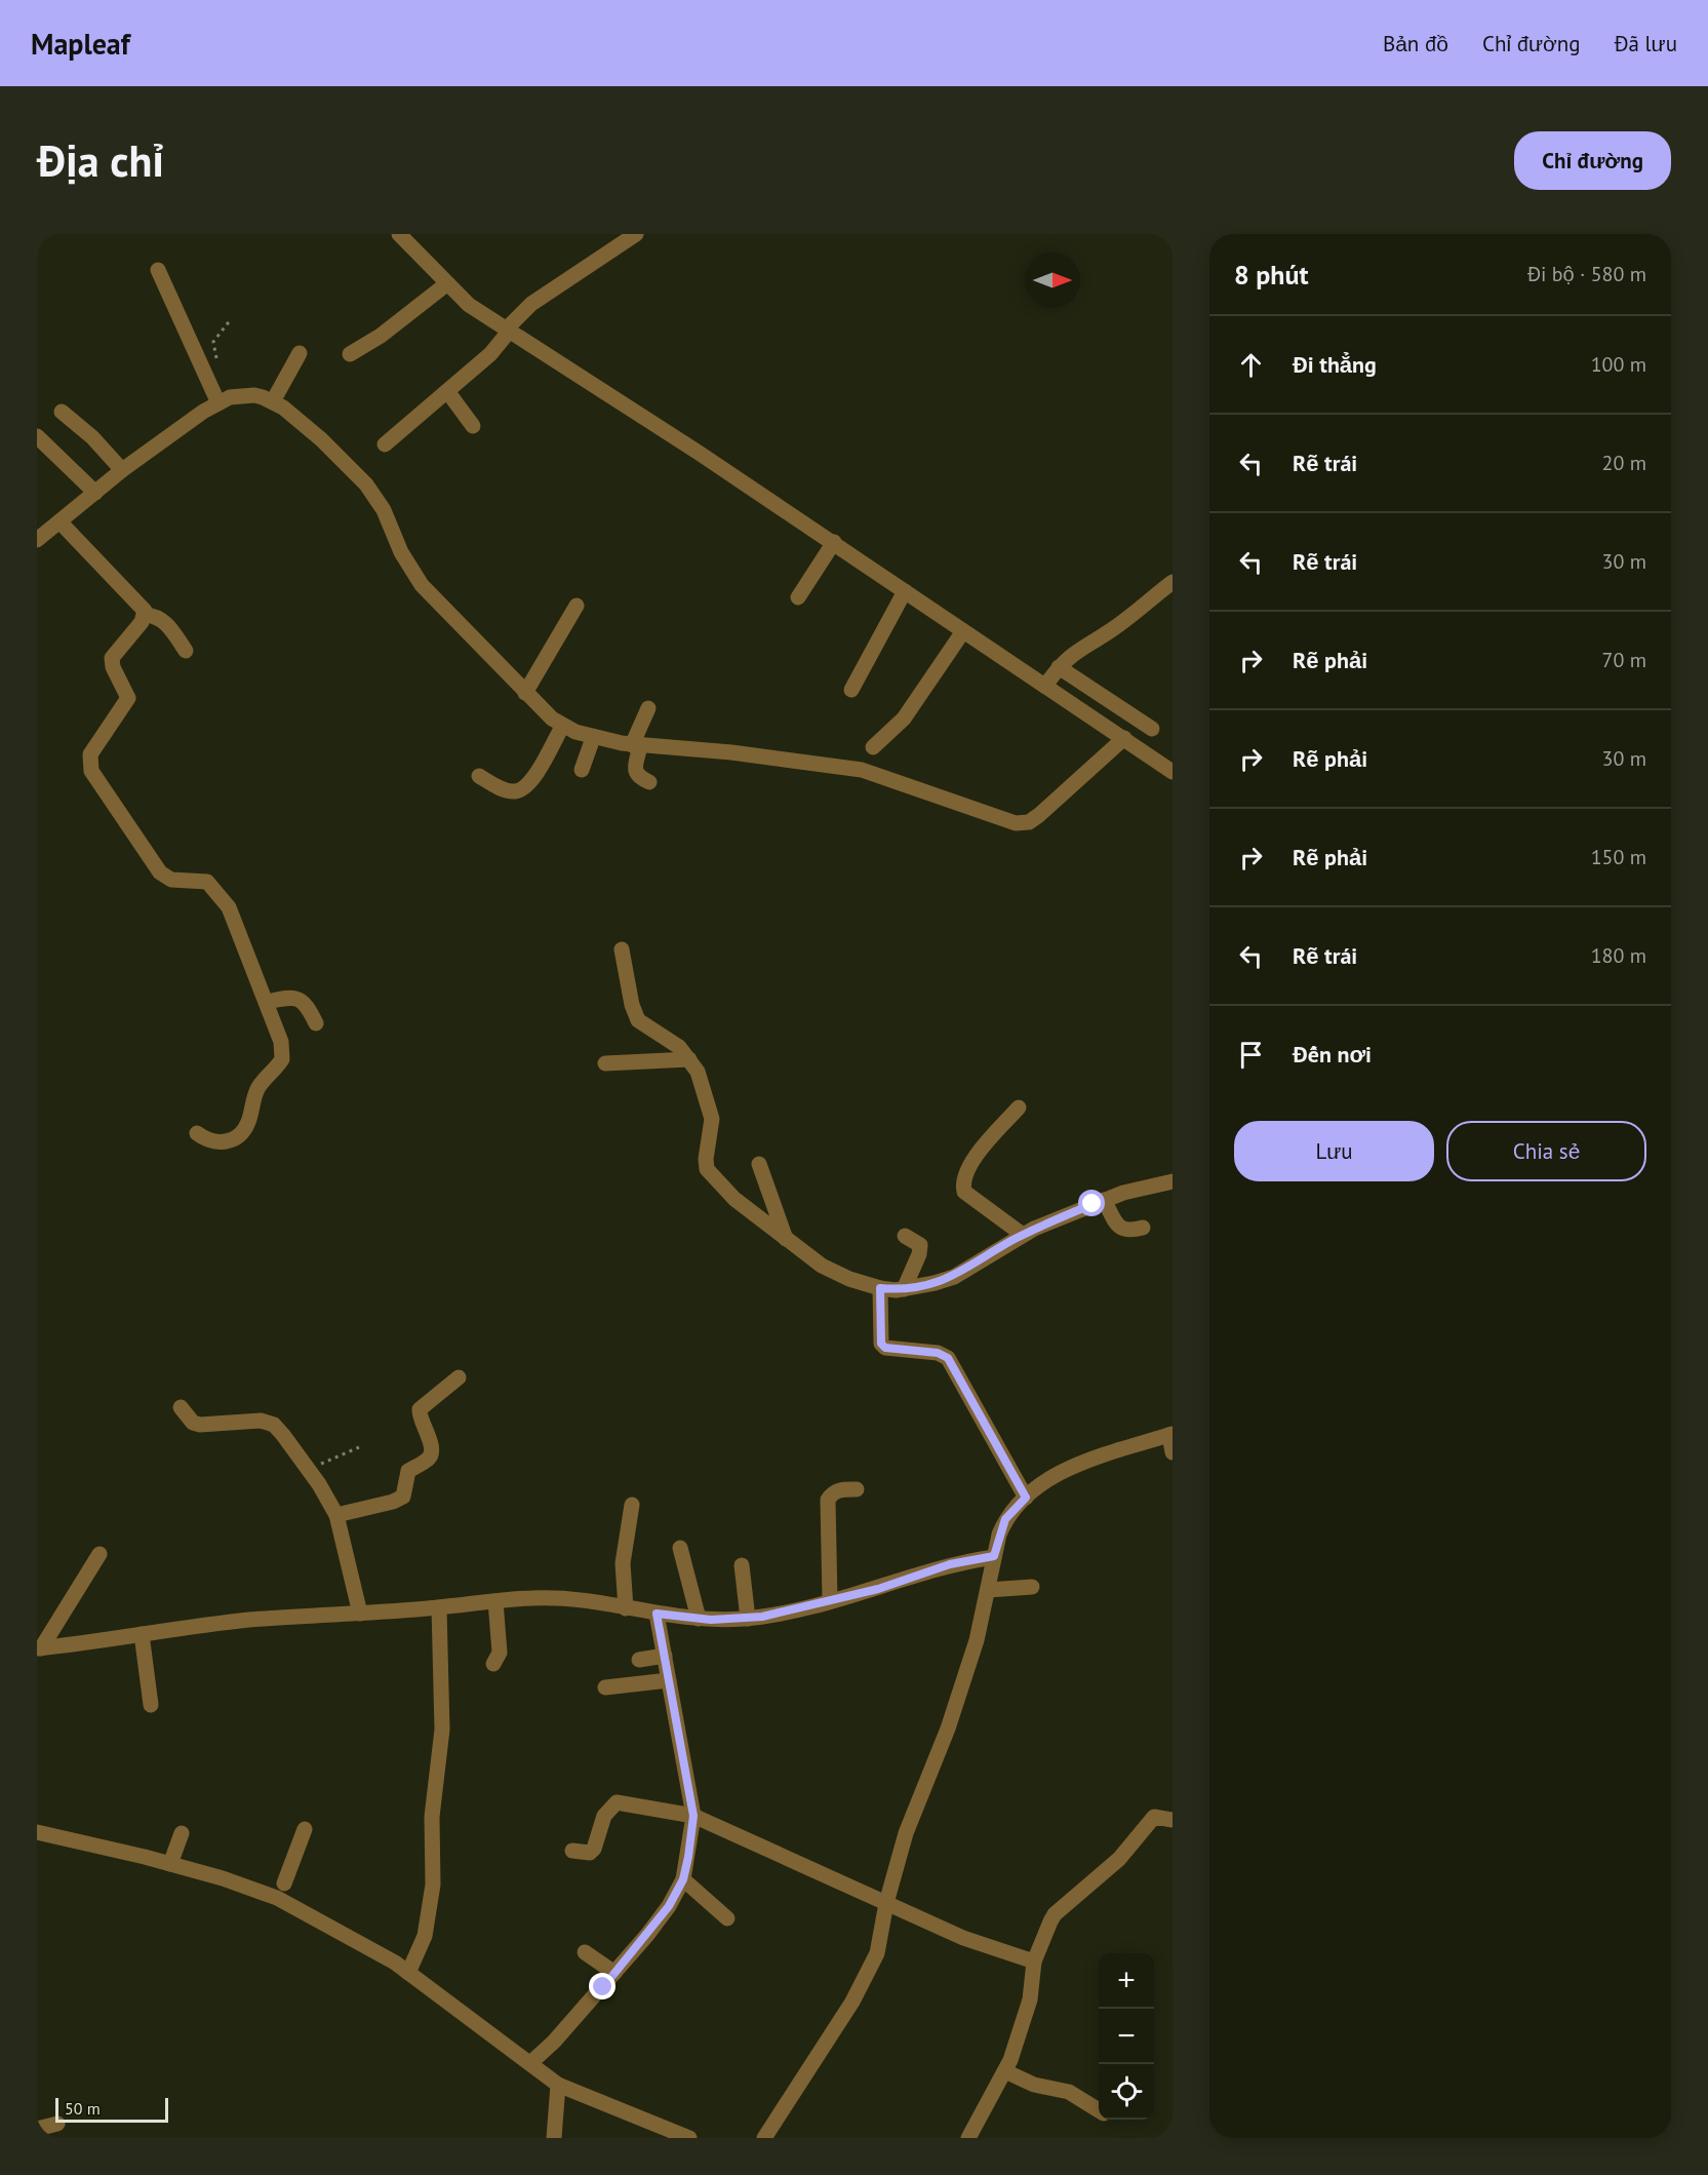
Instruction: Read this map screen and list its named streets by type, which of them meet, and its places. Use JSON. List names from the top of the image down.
{
  "scale_bar": "50 m",
  "north": "right",
  "page": {
    "header": "Mapleaf",
    "nav": ["Bản đồ", "Chỉ đường", "Đã lưu"],
    "buttons": [
      "Chỉ đường",
      ["Lưu", "Chia sẻ"]
    ],
    "title": "Địa chỉ",
    "heading": ["8 phút", "Đi bộ · 580 m"],
    "list": [
      ["Đi thẳng", "100 m"],
      ["Rẽ trái", "20 m"],
      ["Rẽ trái", "30 m"],
      ["Rẽ phải", "70 m"],
      ["Rẽ phải", "30 m"],
      ["Rẽ phải", "150 m"],
      ["Rẽ trái", "180 m"],
      "Đến nơi"
    ],
    "map_buttons": ["+", "−"],
    "scale": "50 m"
  }
}
